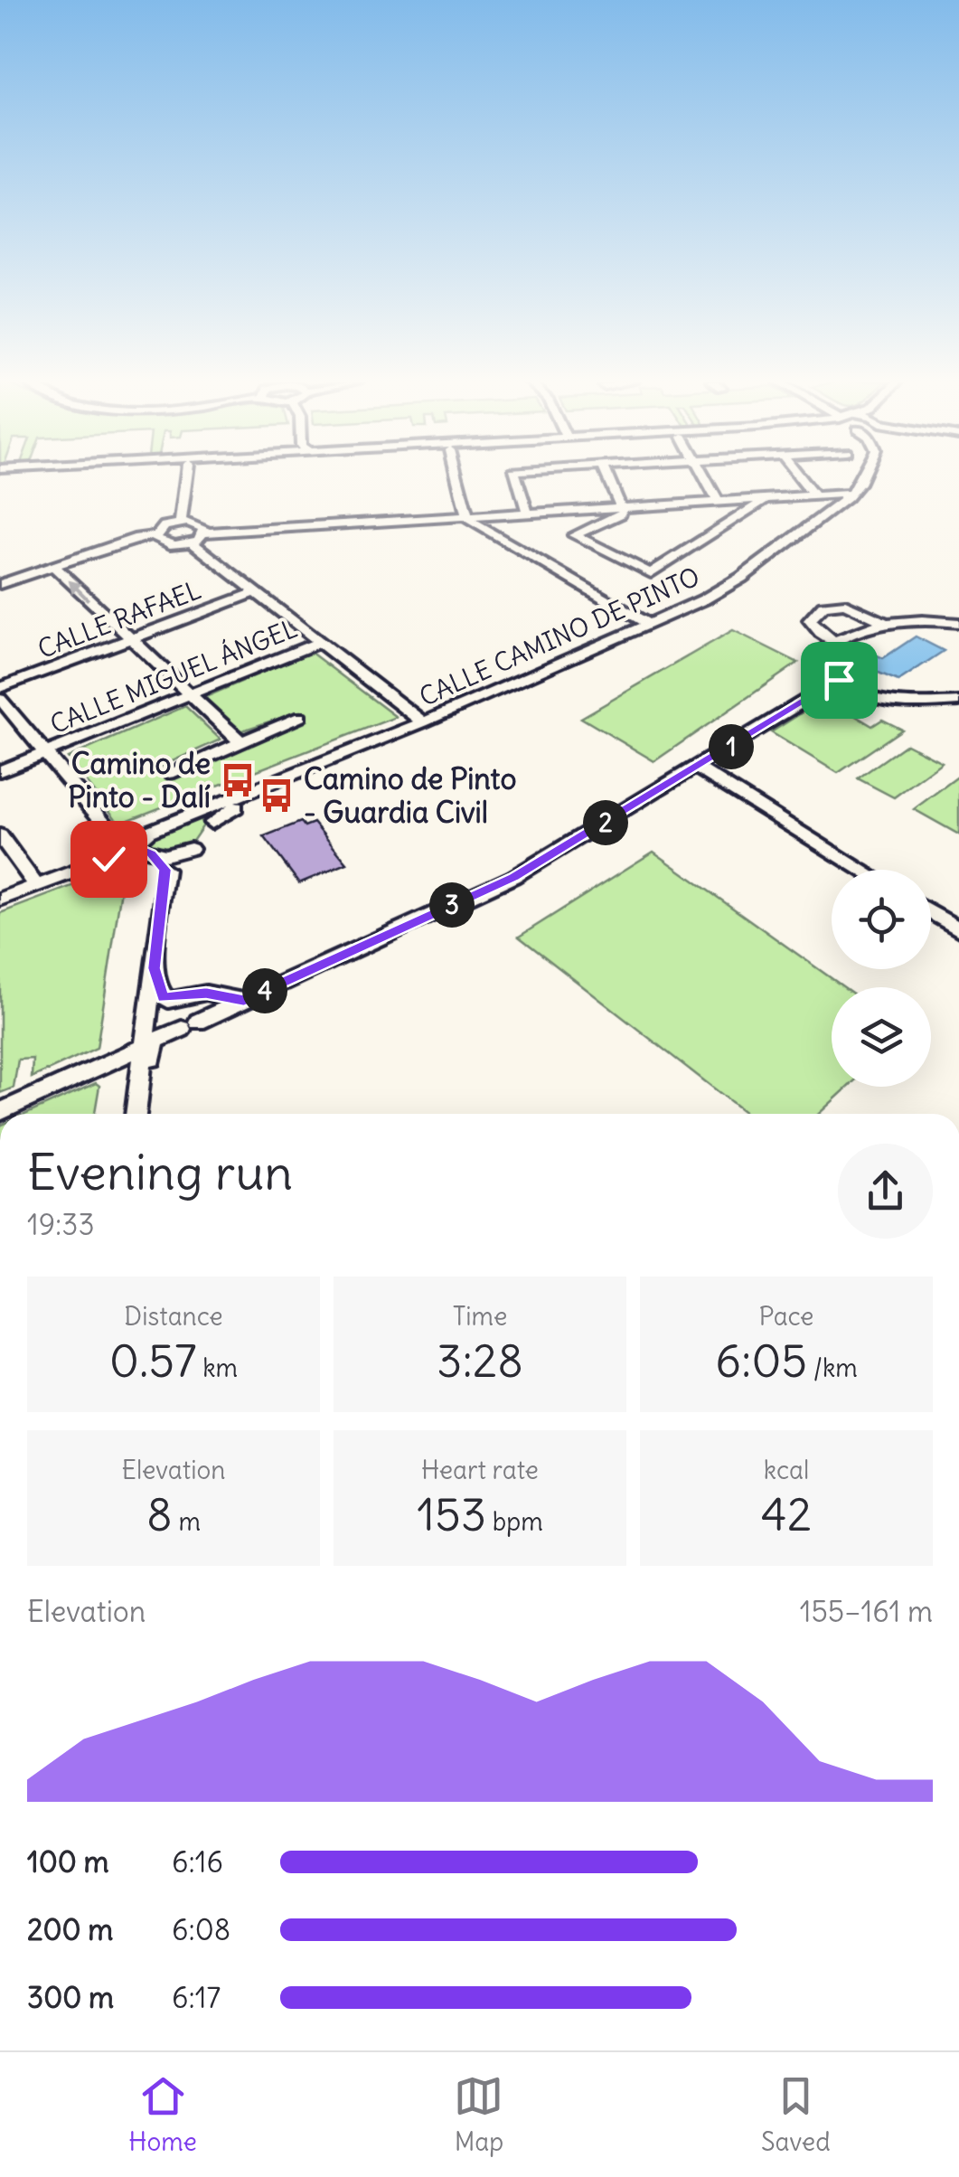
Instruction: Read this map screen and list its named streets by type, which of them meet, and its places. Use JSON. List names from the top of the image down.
{
  "streets": {
    "street": ["CALLE RAFAEL", "CALLE CAMINO DE PINTO", "CALLE MIGUEL ÁNGEL"]
  },
  "places": {
    "bus stop": ["Camino de Pinto - Dalí", "Camino de Pinto - Guardia Civil"]
  },
  "page": {
    "pins": [
      "1",
      "2",
      "3",
      "4"
    ],
    "heading": ["Evening run", "19:33"],
    "stats": [
      ["Distance", "0.57 km"],
      ["Time", "3:28"],
      ["Pace", "6:05 /km"],
      ["Elevation", "8 m"],
      ["Heart rate", "153 bpm"],
      ["kcal", "42"]
    ],
    "chart": ["Elevation", "155–161 m"],
    "list": [
      {
        "name": "100 m",
        "note": "6:16"
      },
      {
        "name": "200 m",
        "note": "6:08"
      },
      {
        "name": "300 m",
        "note": "6:17"
      }
    ],
    "tabs": ["Home", "Map", "Saved"]
  }
}
